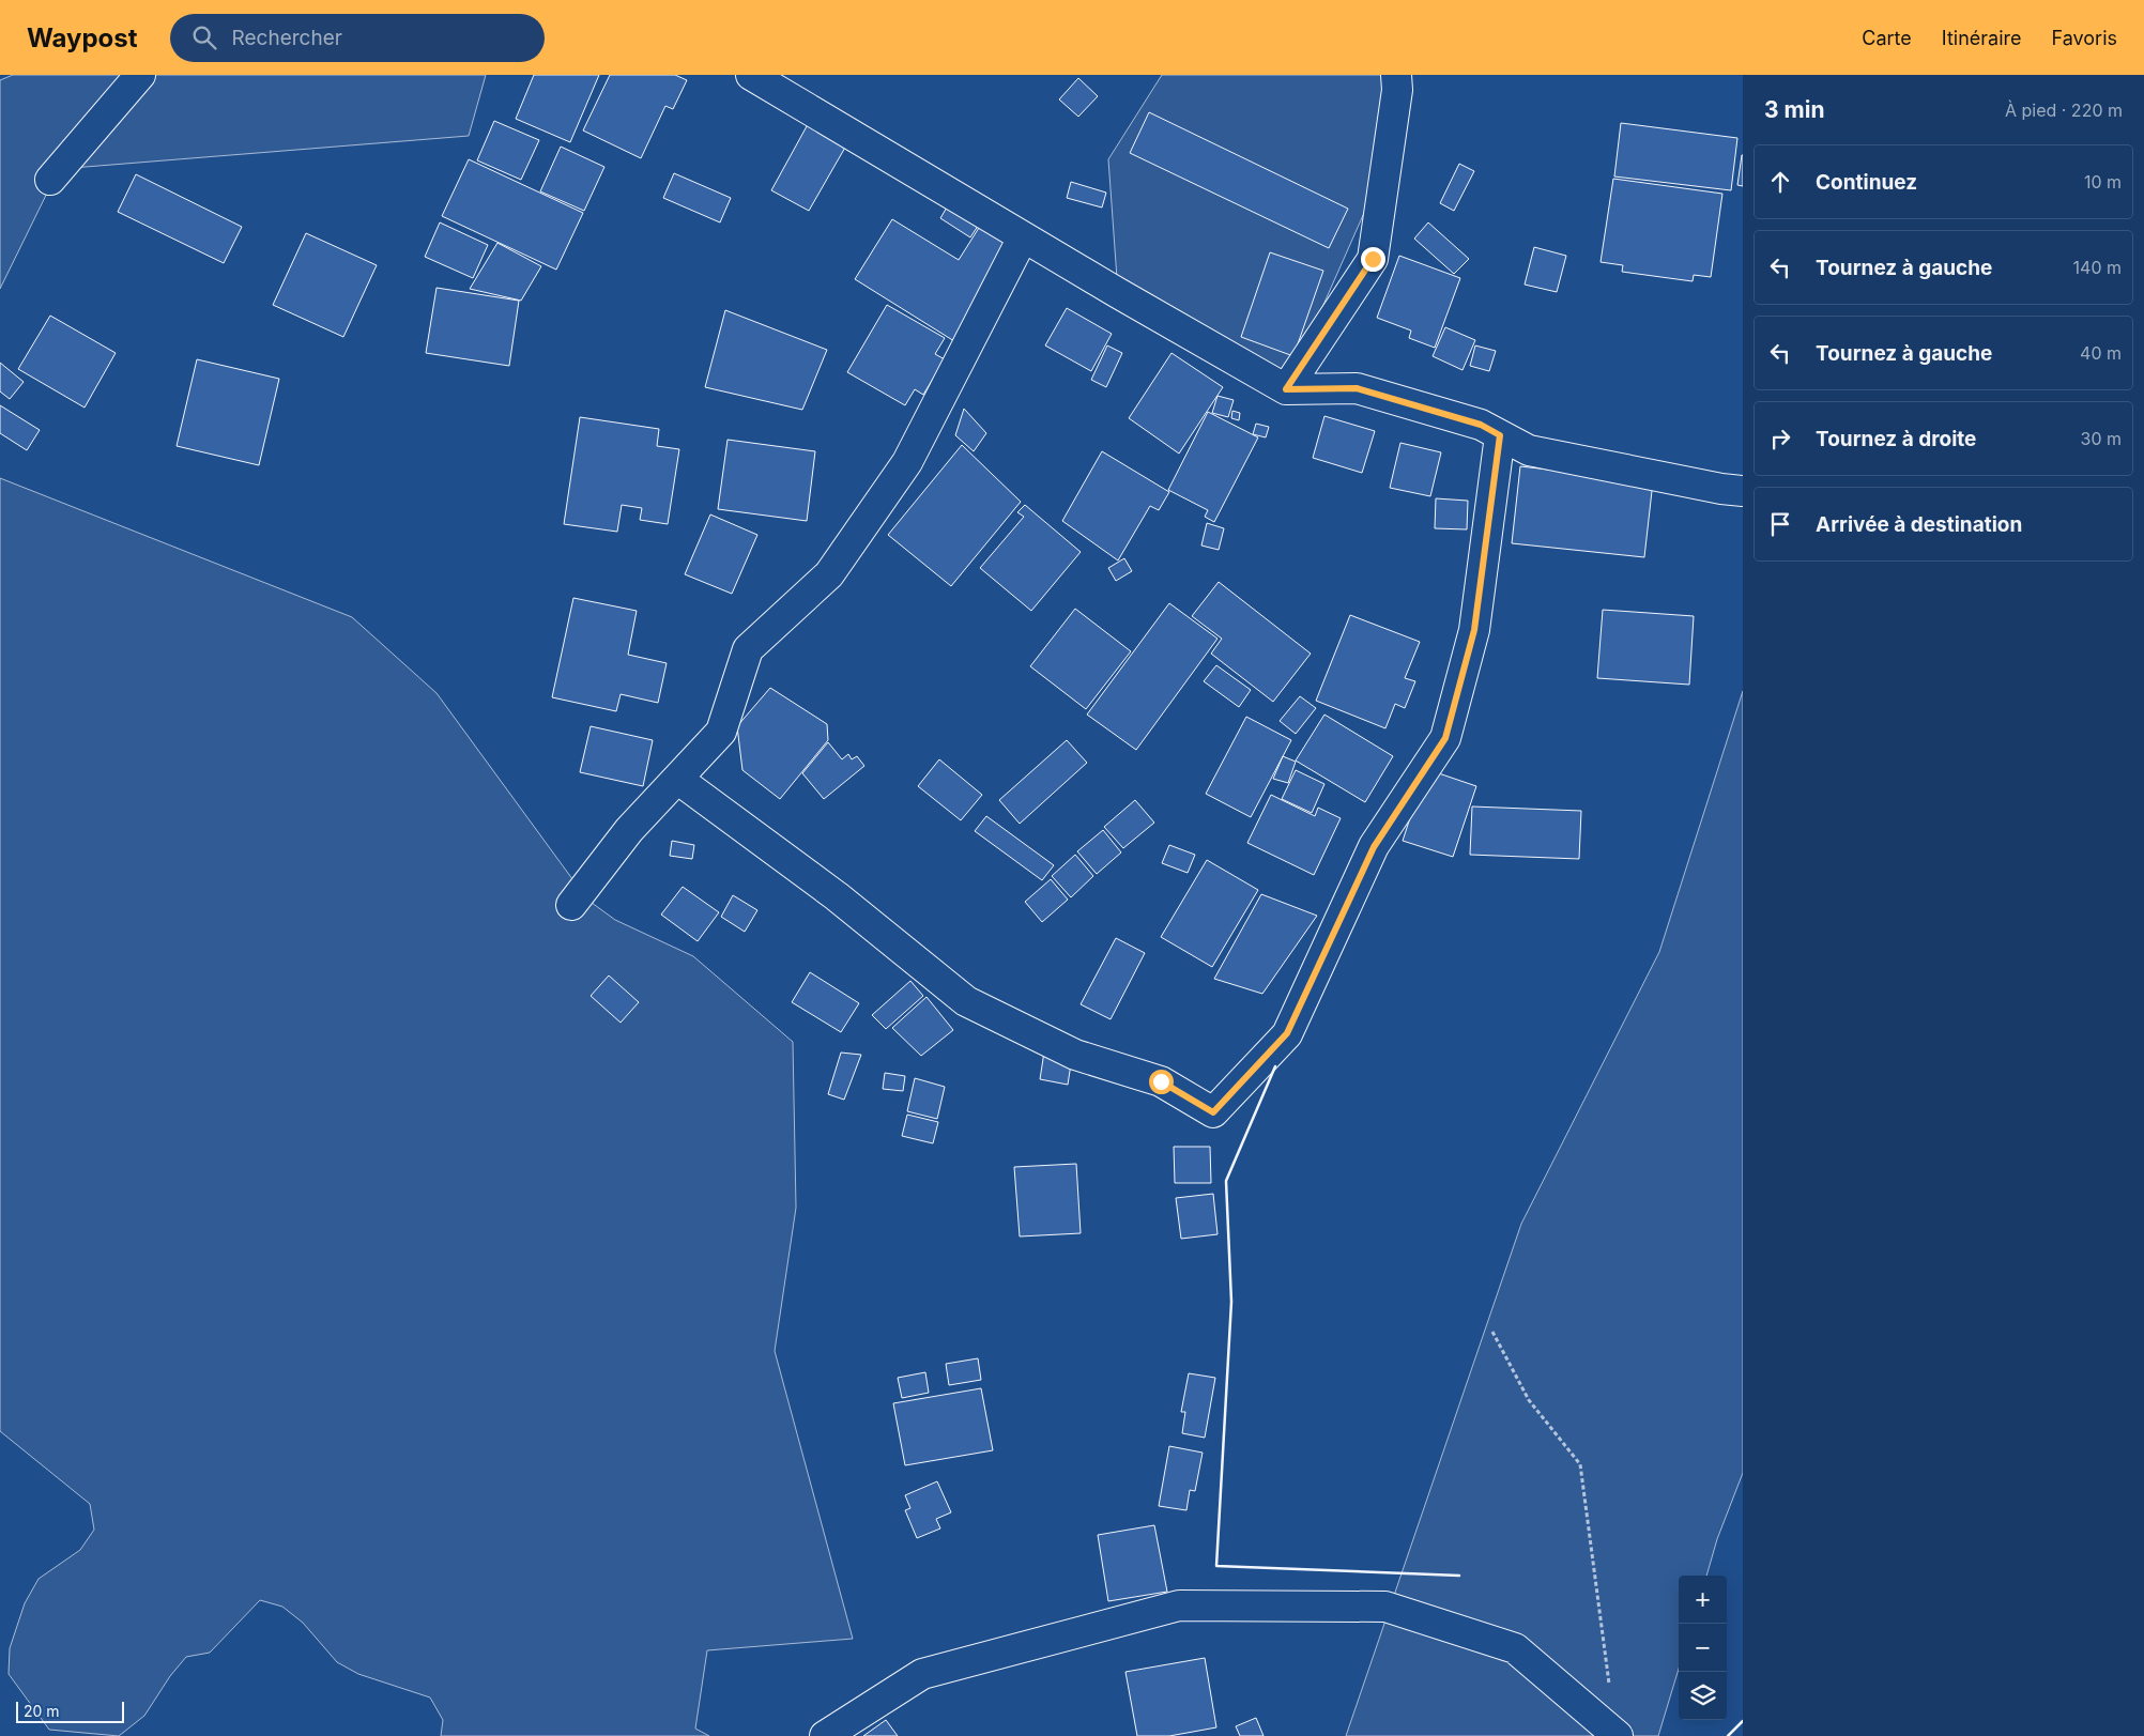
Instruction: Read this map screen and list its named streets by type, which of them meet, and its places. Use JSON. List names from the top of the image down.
{
  "scale_bar": "20 m",
  "page": {
    "header": "Waypost",
    "search": "Rechercher",
    "nav": ["Carte", "Itinéraire", "Favoris"],
    "heading": ["3 min", "À pied · 220 m"],
    "list": [
      ["Continuez", "10 m"],
      ["Tournez à gauche", "140 m"],
      ["Tournez à gauche", "40 m"],
      ["Tournez à droite", "30 m"],
      "Arrivée à destination"
    ],
    "map_buttons": ["+", "−"],
    "scale": "20 m"
  }
}
